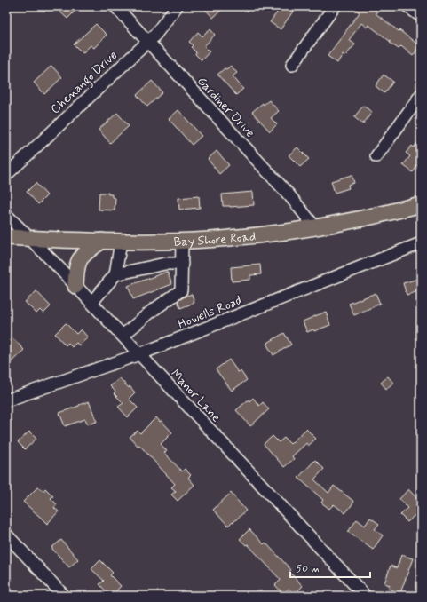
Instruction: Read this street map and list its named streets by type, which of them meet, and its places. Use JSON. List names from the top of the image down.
{
  "streets": {
    "main road": ["Bay Shore Road"],
    "street": [
      "Chenango Drive",
      "Gardiner Drive",
      "Howells Road",
      "Manor Lane"
    ]
  },
  "crossings": [
    ["Chenango Drive", "Gardiner Drive"],
    ["Gardiner Drive", "Bay Shore Road"],
    ["Bay Shore Road", "Manor Lane"],
    ["Howells Road", "Manor Lane"]
  ],
  "scale_bar": "50 m"
}
